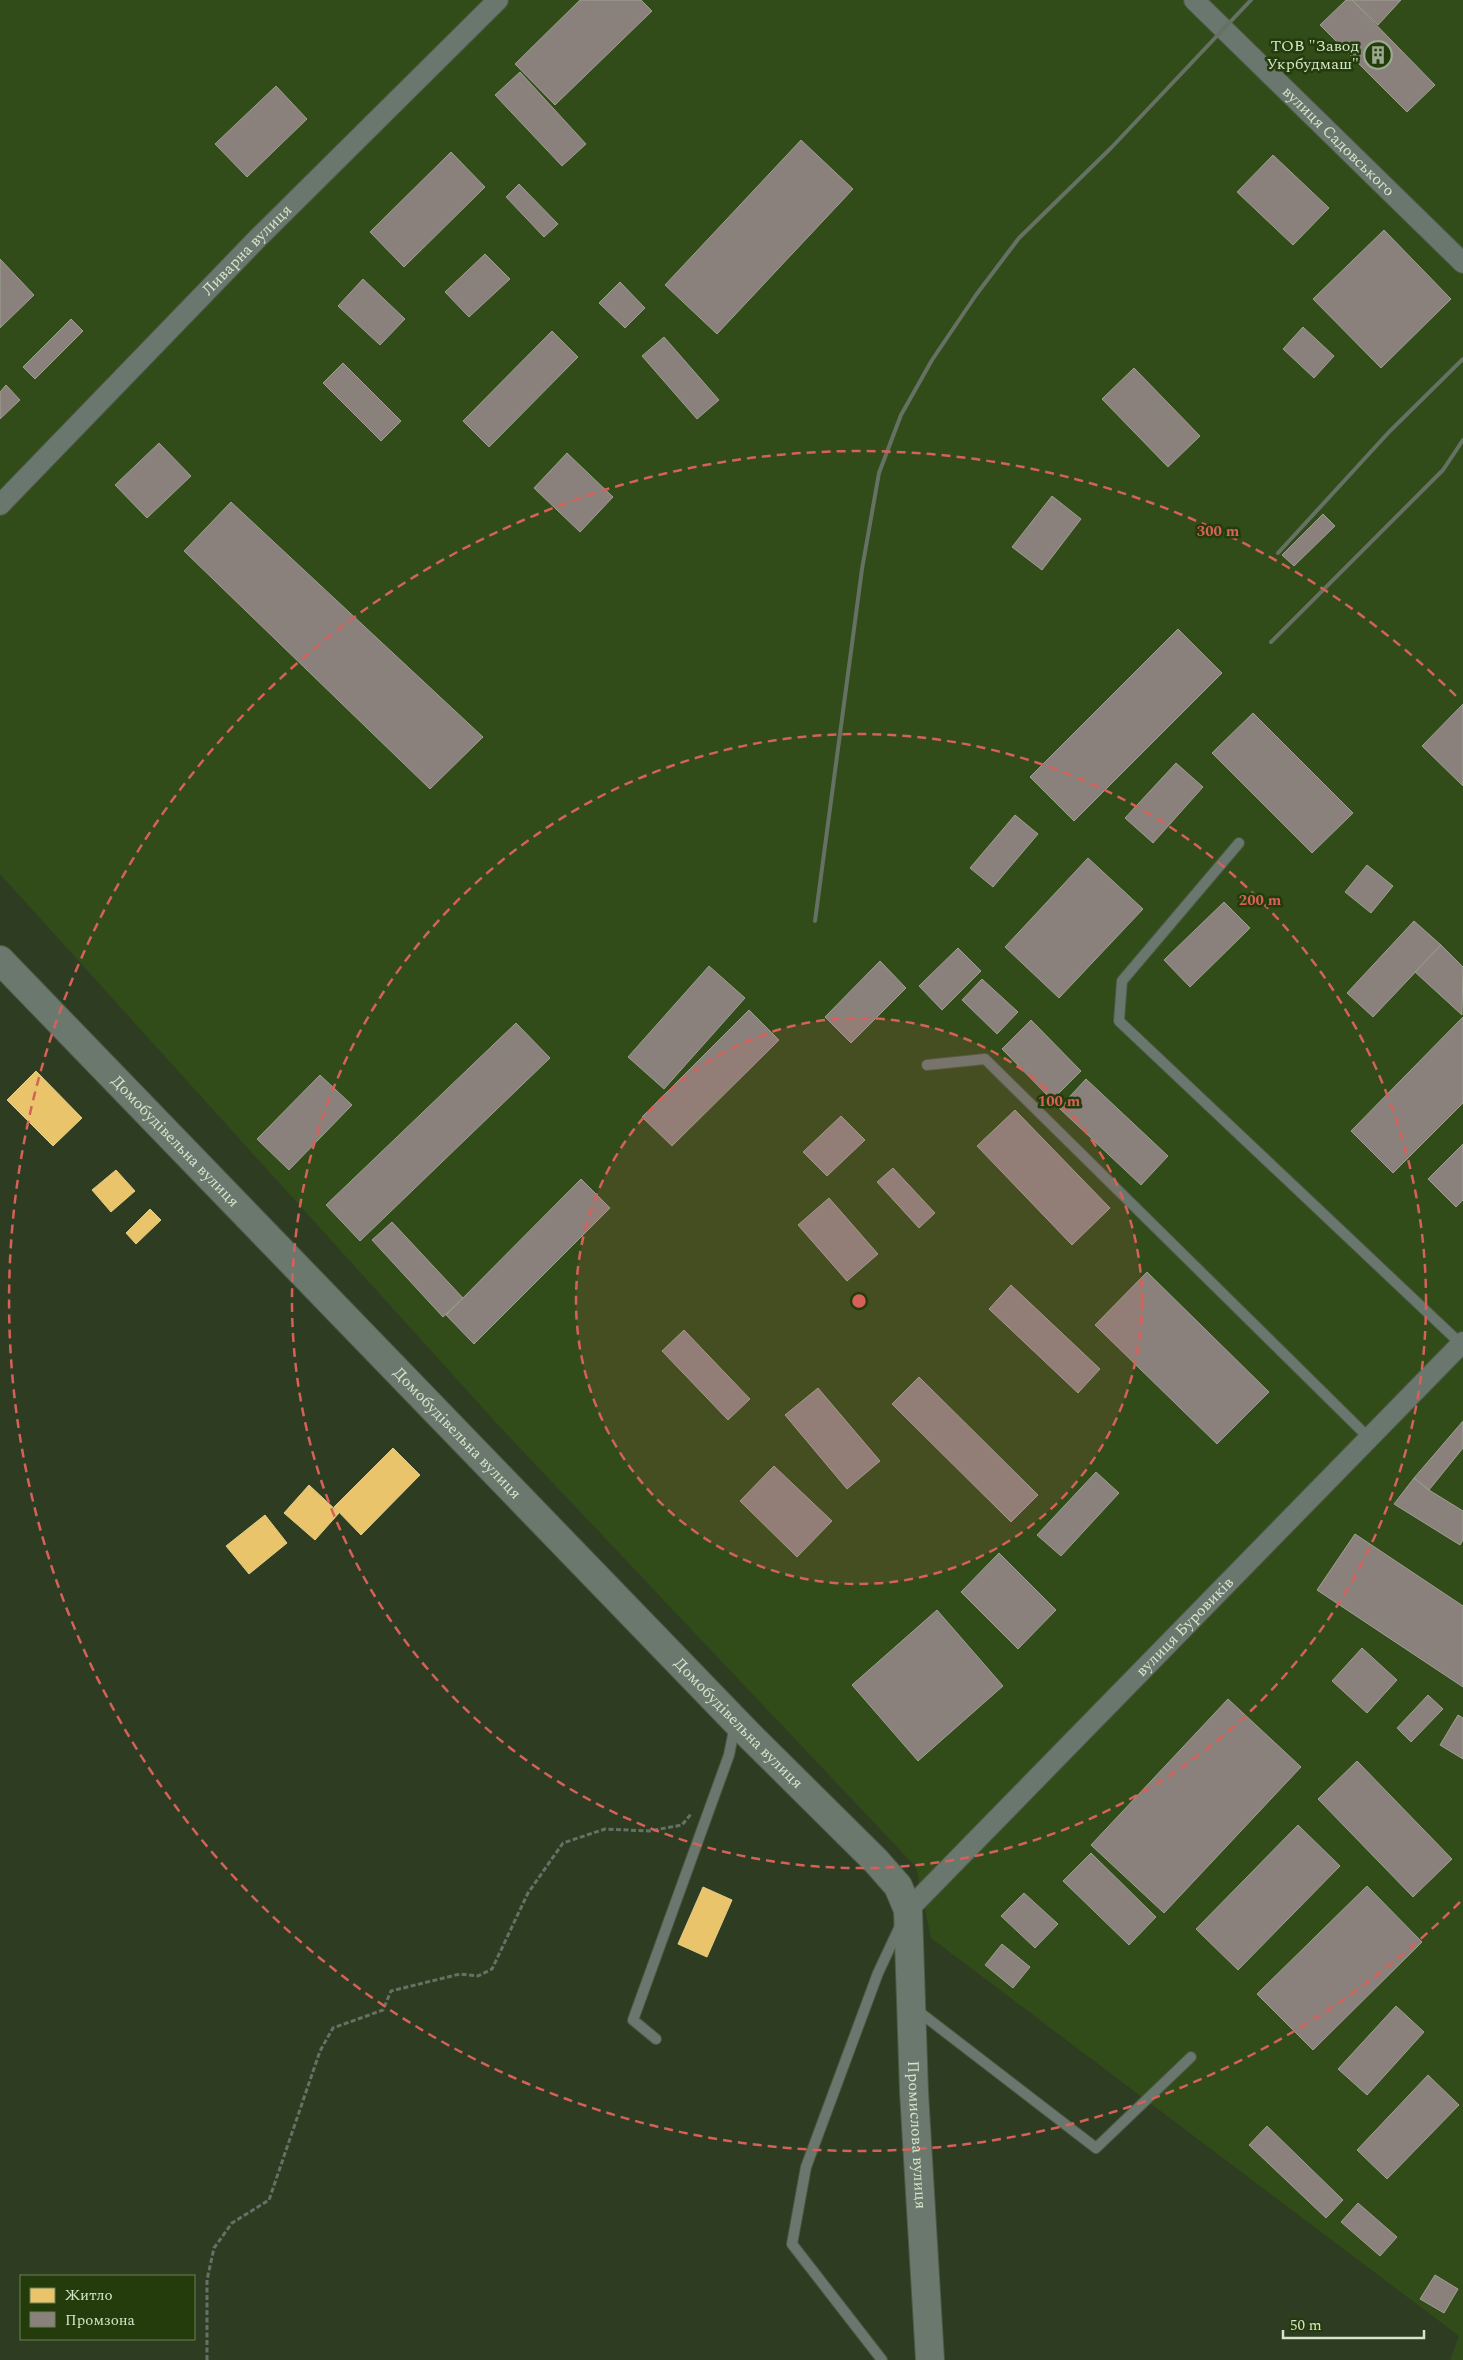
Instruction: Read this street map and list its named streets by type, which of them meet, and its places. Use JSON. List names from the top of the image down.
{
  "streets": {
    "street": [
      "вулиця Садовського",
      "Ливарна вулиця",
      "Домобудівельна вулиця",
      "вулиця Буровиків",
      "Промислова вулиця"
    ]
  },
  "crossings": [
    ["Домобудівельна вулиця", "вулиця Буровиків"],
    ["Домобудівельна вулиця", "Промислова вулиця"],
    ["вулиця Буровиків", "Промислова вулиця"]
  ],
  "places": {
    "building": ["ТОВ \"Завод Укрбудмаш\""]
  },
  "legend": ["Житло", "Промзона"],
  "scale_bar": "50 m",
  "rings": ["300 m", "200 m", "100 m"]
}
